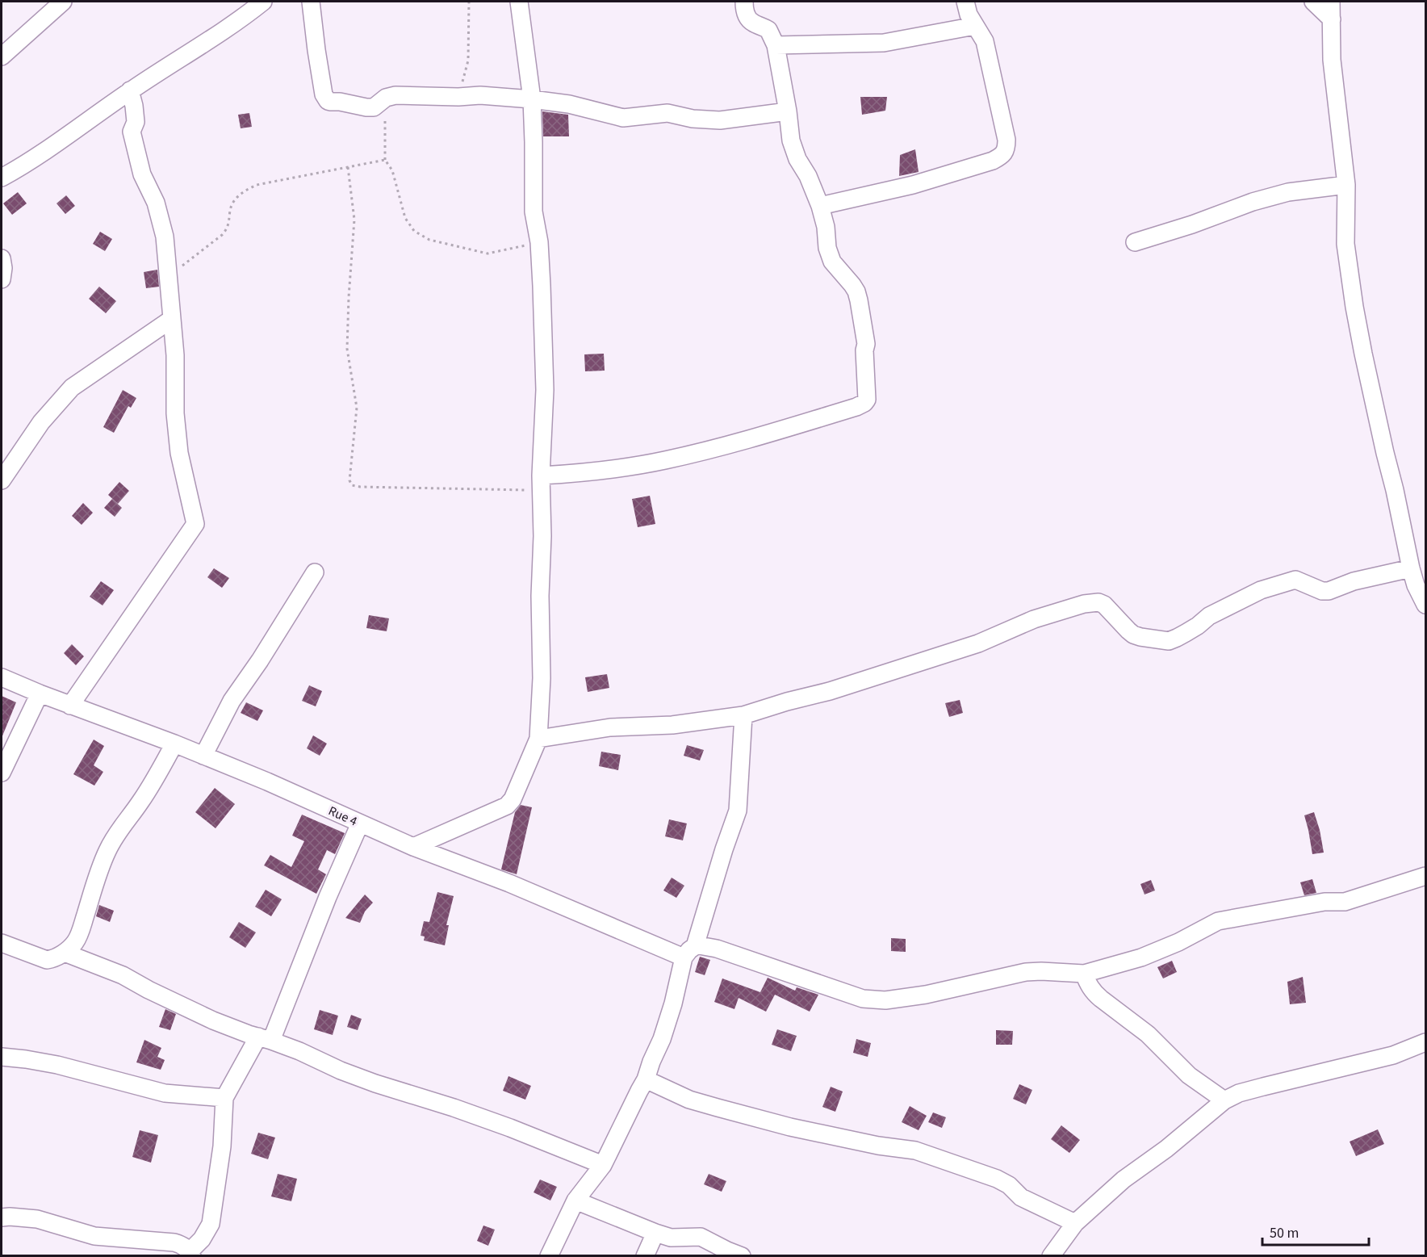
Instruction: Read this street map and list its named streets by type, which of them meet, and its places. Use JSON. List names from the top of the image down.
{
  "streets": {
    "street": ["Rue 4"]
  },
  "scale_bar": "50 m"
}
